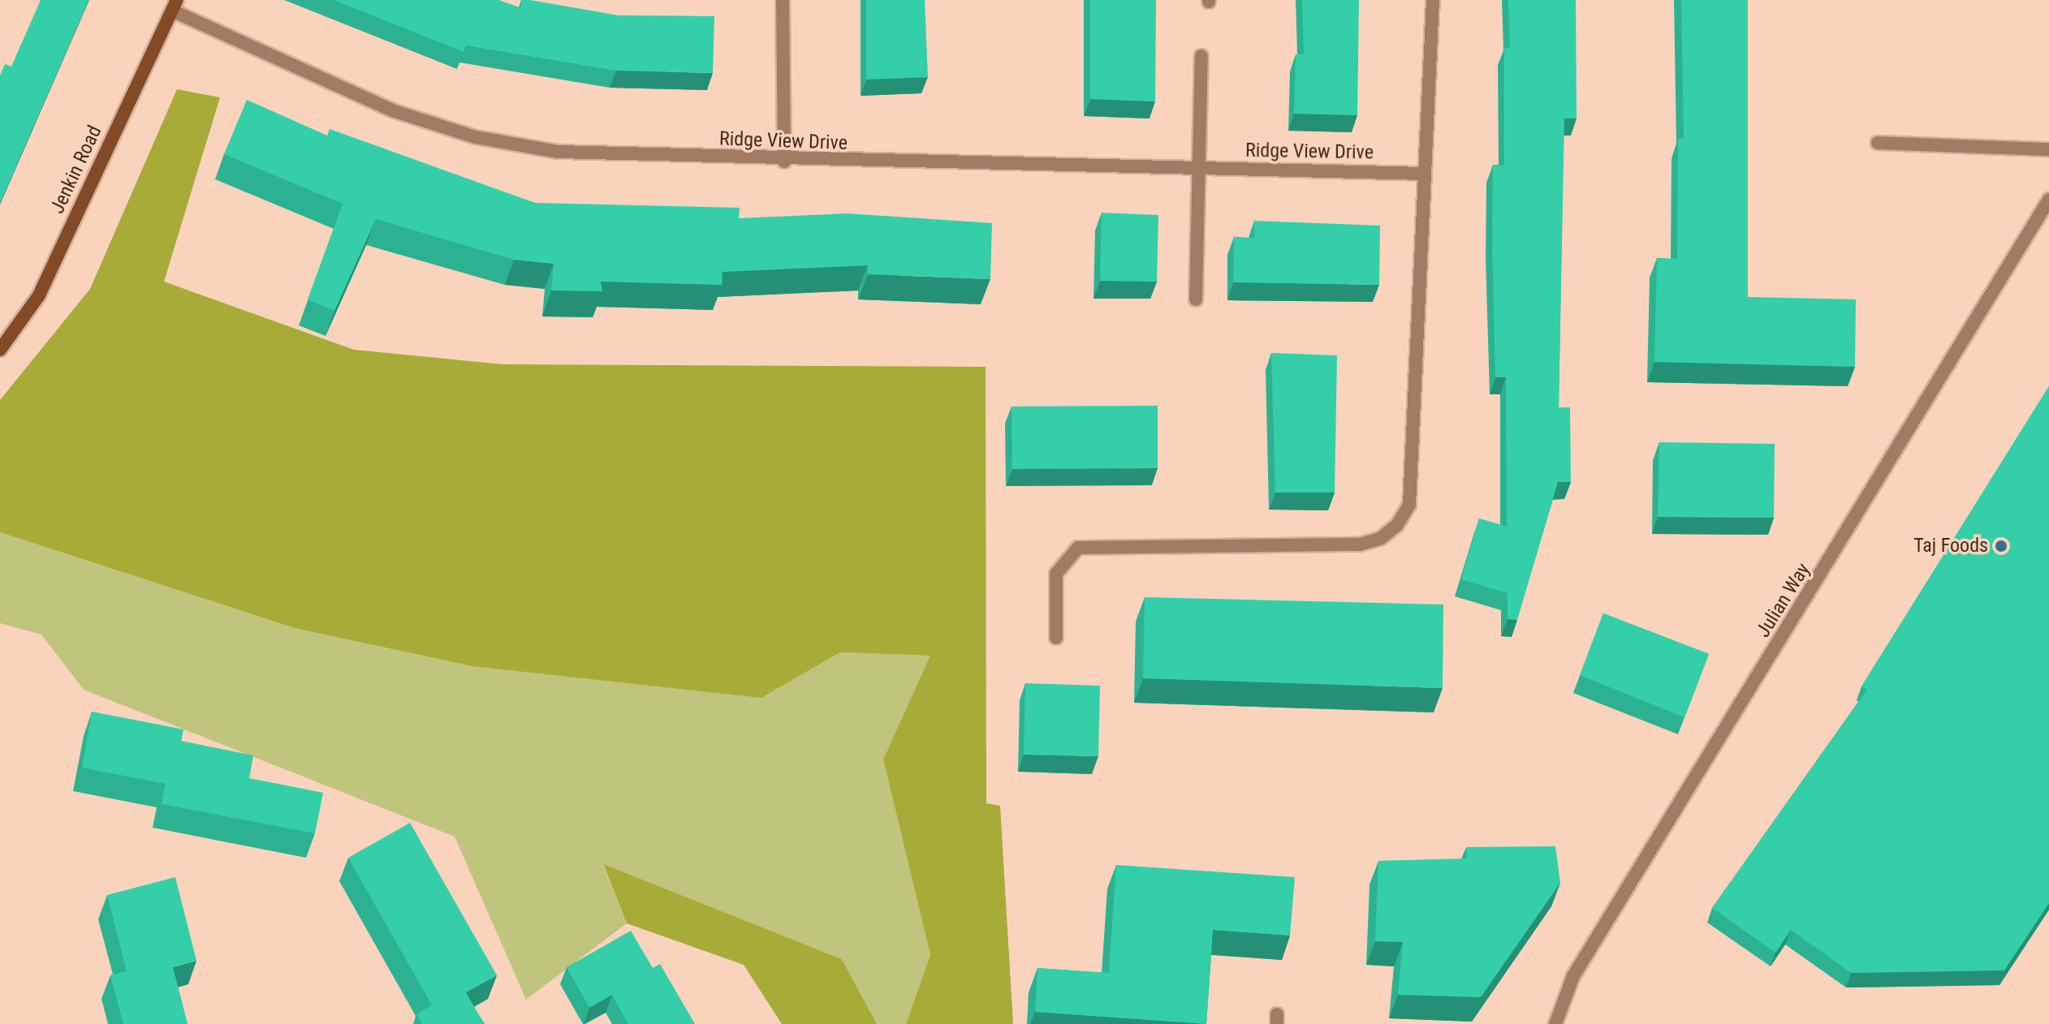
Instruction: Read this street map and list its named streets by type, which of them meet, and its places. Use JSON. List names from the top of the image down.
{
  "streets": {
    "street": ["Ridge View Drive", "Jenkin Road", "Julian Way"]
  },
  "crossings": [
    ["Ridge View Drive", "Jenkin Road"]
  ],
  "places": ["Taj Foods"]
}
